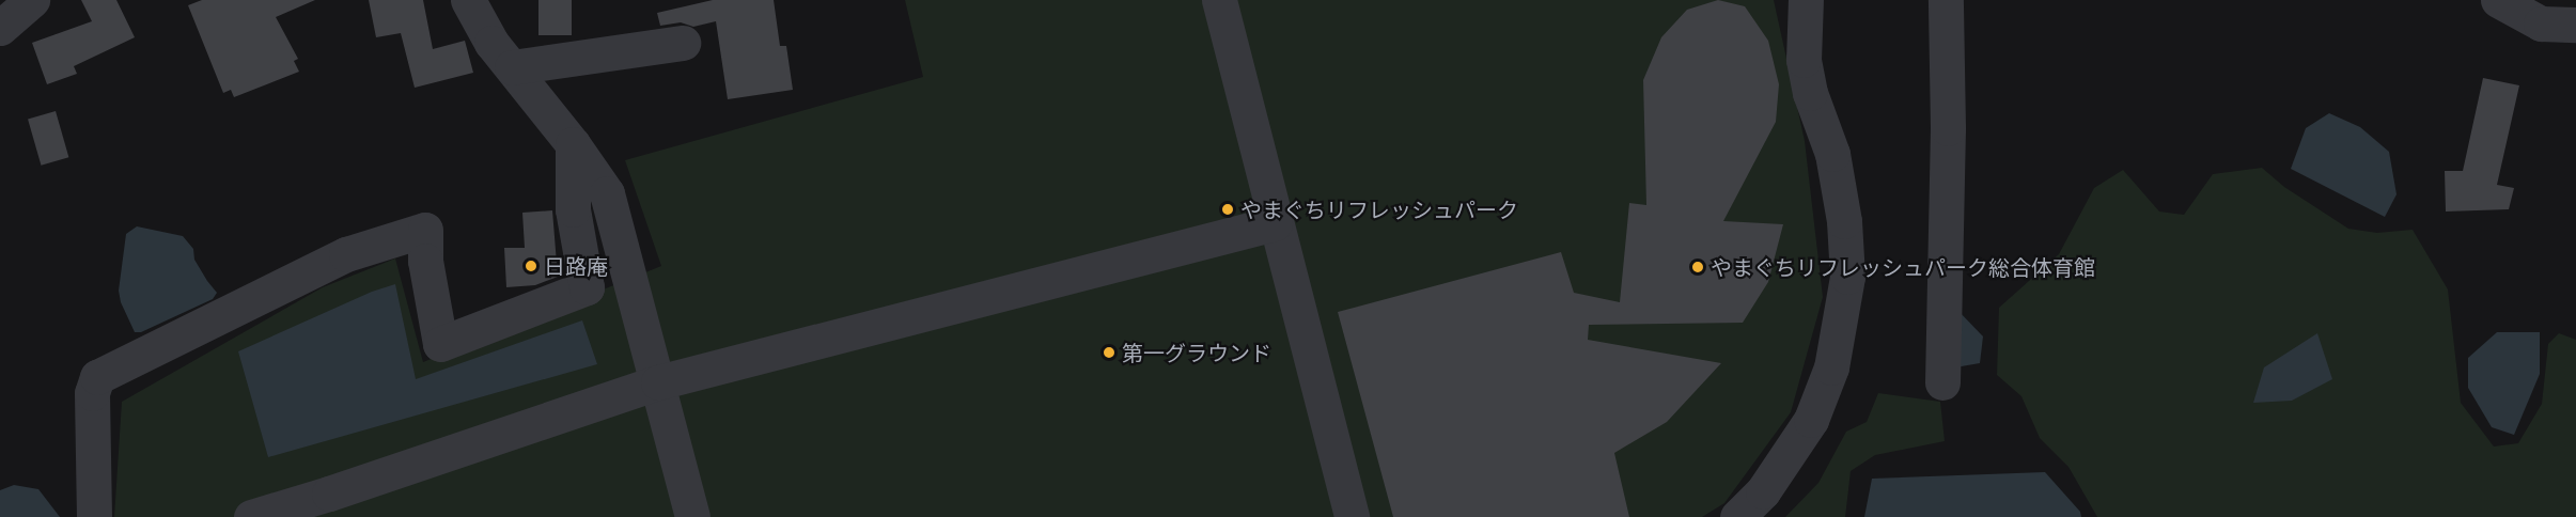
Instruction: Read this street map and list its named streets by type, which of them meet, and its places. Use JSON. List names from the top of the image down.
{
  "places": [
    "やまぐちリフレッシュパーク",
    "日路庵",
    "やまぐちリフレッシュパーク総合体育館",
    "第一グラウンド"
  ]
}
